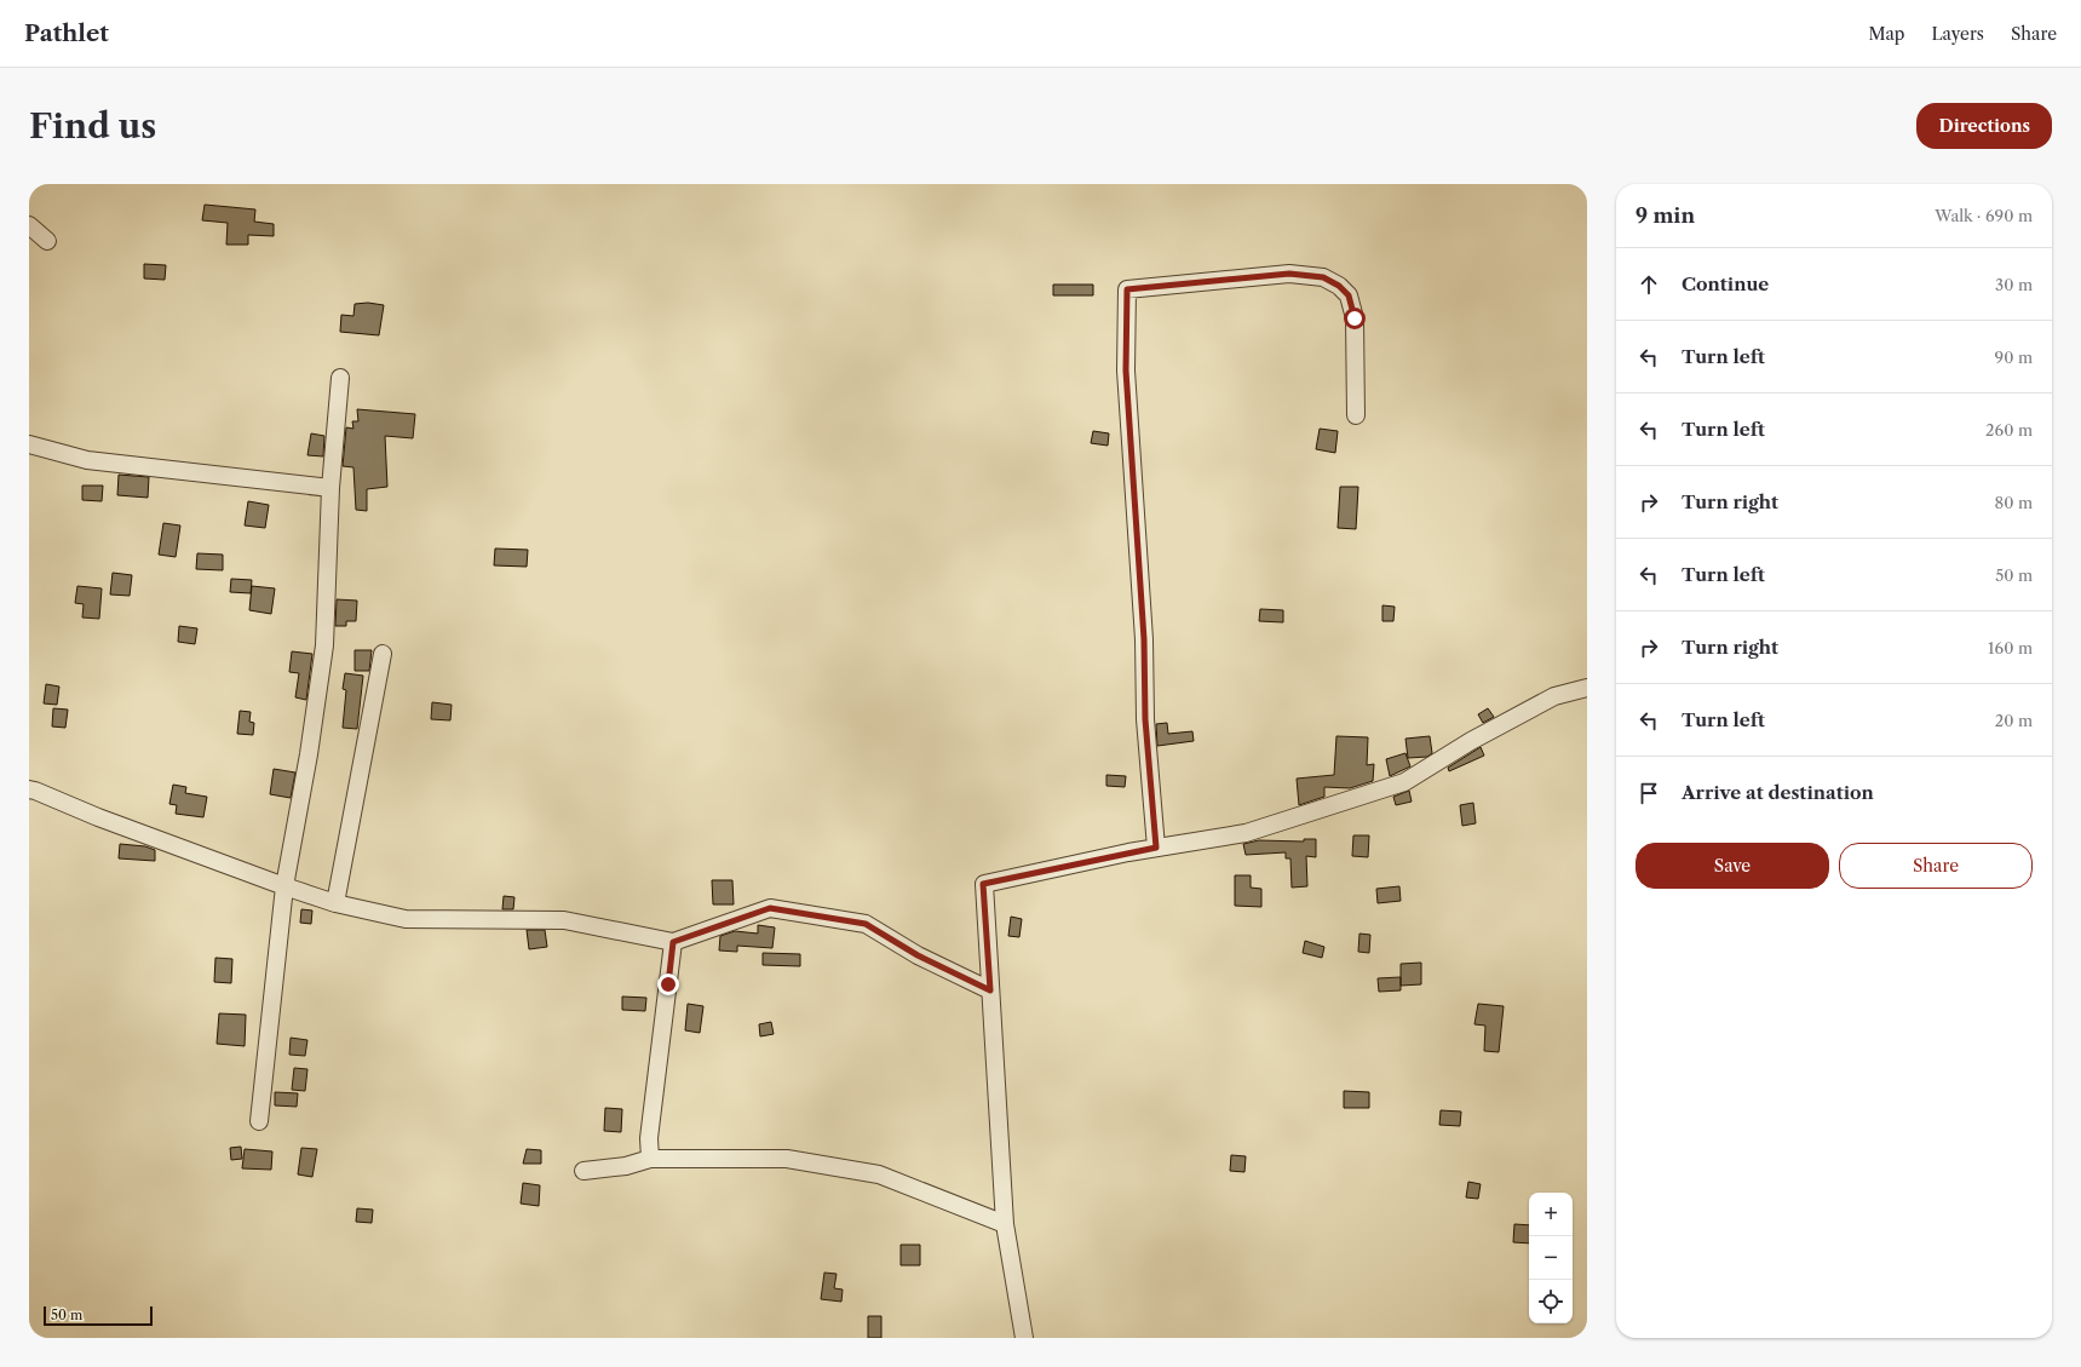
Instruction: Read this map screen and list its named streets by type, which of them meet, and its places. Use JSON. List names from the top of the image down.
{
  "scale_bar": "50 m",
  "page": {
    "header": "Pathlet",
    "nav": ["Map", "Layers", "Share"],
    "buttons": [
      "Directions",
      ["Save", "Share"]
    ],
    "title": "Find us",
    "heading": ["9 min", "Walk · 690 m"],
    "list": [
      ["Continue", "30 m"],
      ["Turn left", "90 m"],
      ["Turn left", "260 m"],
      ["Turn right", "80 m"],
      ["Turn left", "50 m"],
      ["Turn right", "160 m"],
      ["Turn left", "20 m"],
      "Arrive at destination"
    ],
    "map_buttons": ["+", "−"],
    "scale": "50 m"
  }
}
